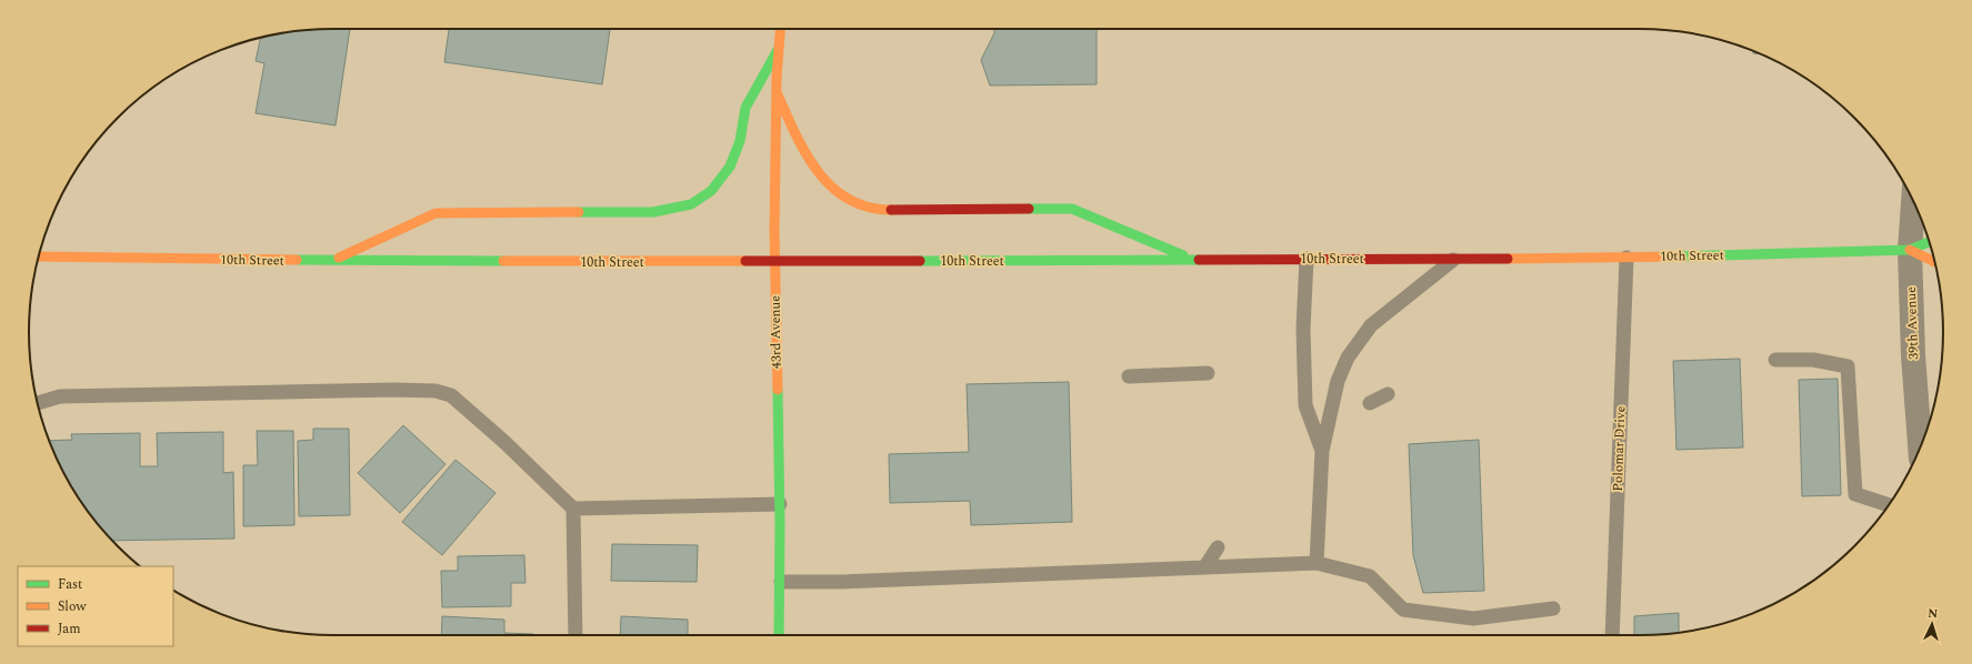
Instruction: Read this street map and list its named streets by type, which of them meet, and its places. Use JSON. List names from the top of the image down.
{
  "streets": {
    "main road": ["10th Street", "43rd Avenue"],
    "street": ["39th Avenue"],
    "lane": ["Polomar Drive"]
  },
  "crossings": [
    ["10th Street", "39th Avenue"],
    ["10th Street", "43rd Avenue"],
    ["10th Street", "Polomar Drive"]
  ],
  "legend": ["Fast", "Slow", "Jam"],
  "north": "top"
}
